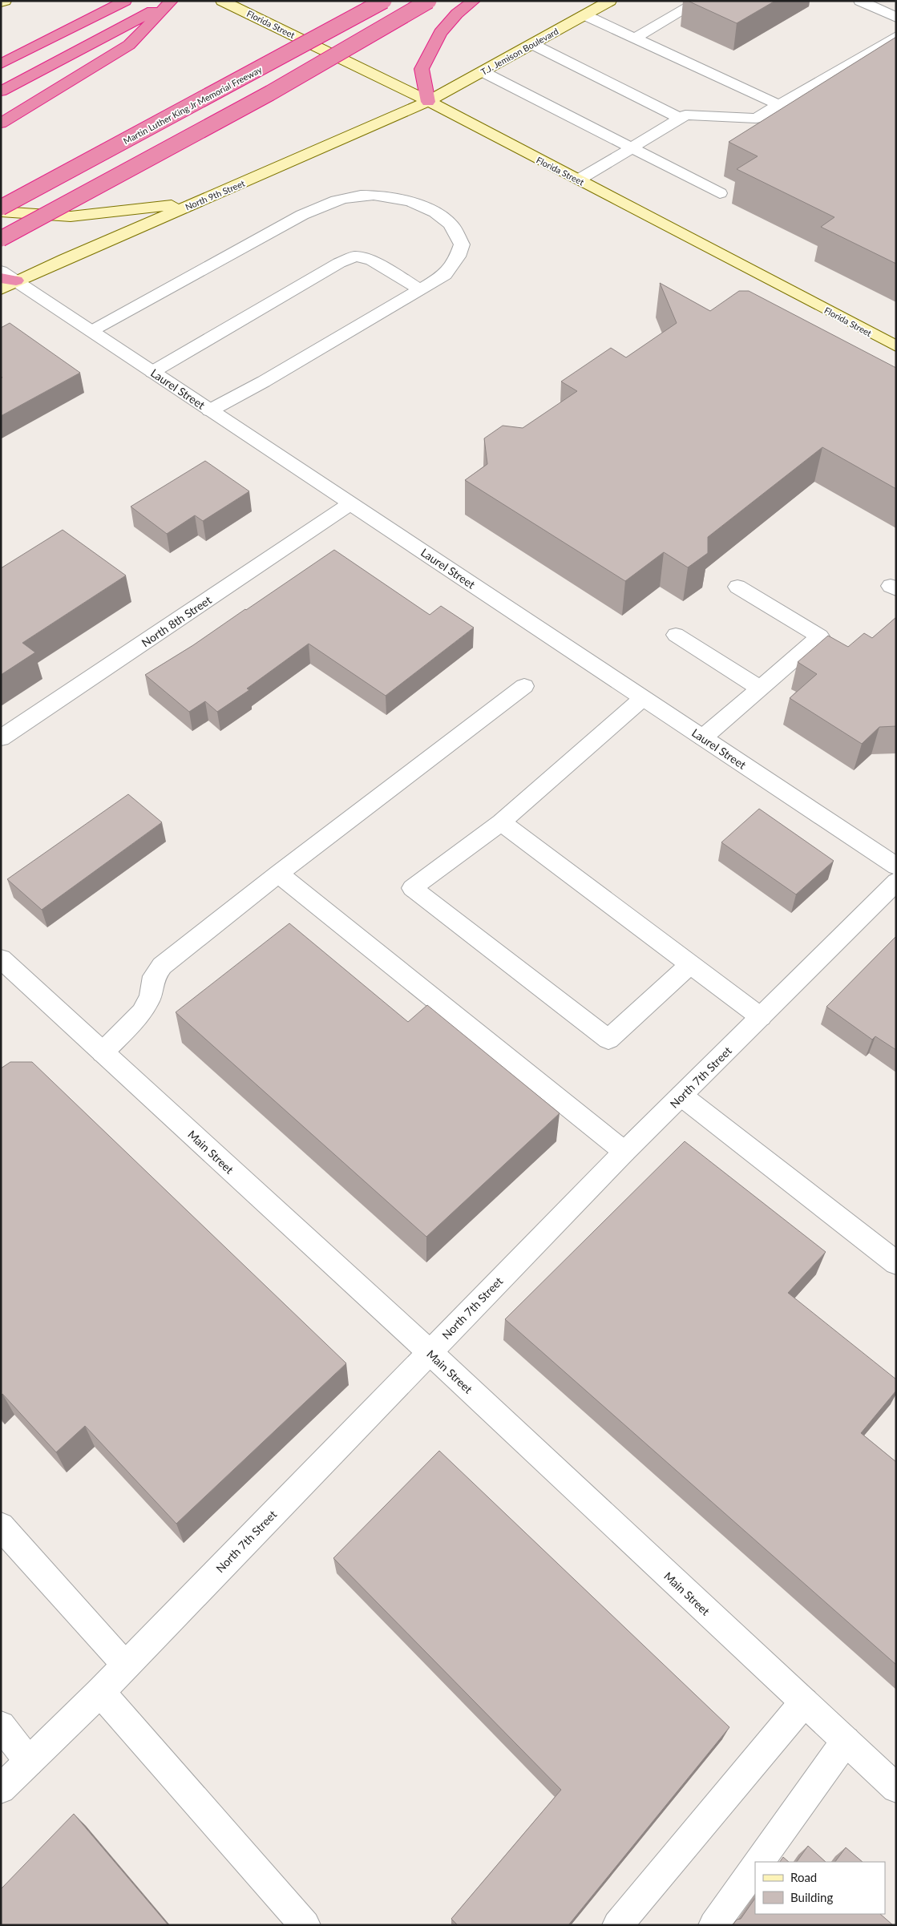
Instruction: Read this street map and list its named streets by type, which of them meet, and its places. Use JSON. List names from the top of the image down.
{
  "streets": {
    "highway": ["Martin Luther King Jr Memorial Freeway"],
    "main road": ["Florida Street", "T.J. Jemison Boulevard", "North 9th Street"],
    "street": [
      "Laurel Street",
      "North 8th Street",
      "North 7th Street",
      "Main Street"
    ]
  },
  "crossings": [
    ["Florida Street", "T.J. Jemison Boulevard"],
    ["Florida Street", "North 9th Street"],
    ["T.J. Jemison Boulevard", "North 9th Street"],
    ["North 9th Street", "Laurel Street"],
    ["Laurel Street", "North 8th Street"],
    ["North 7th Street", "Main Street"]
  ],
  "legend": ["Road", "Building"]
}
